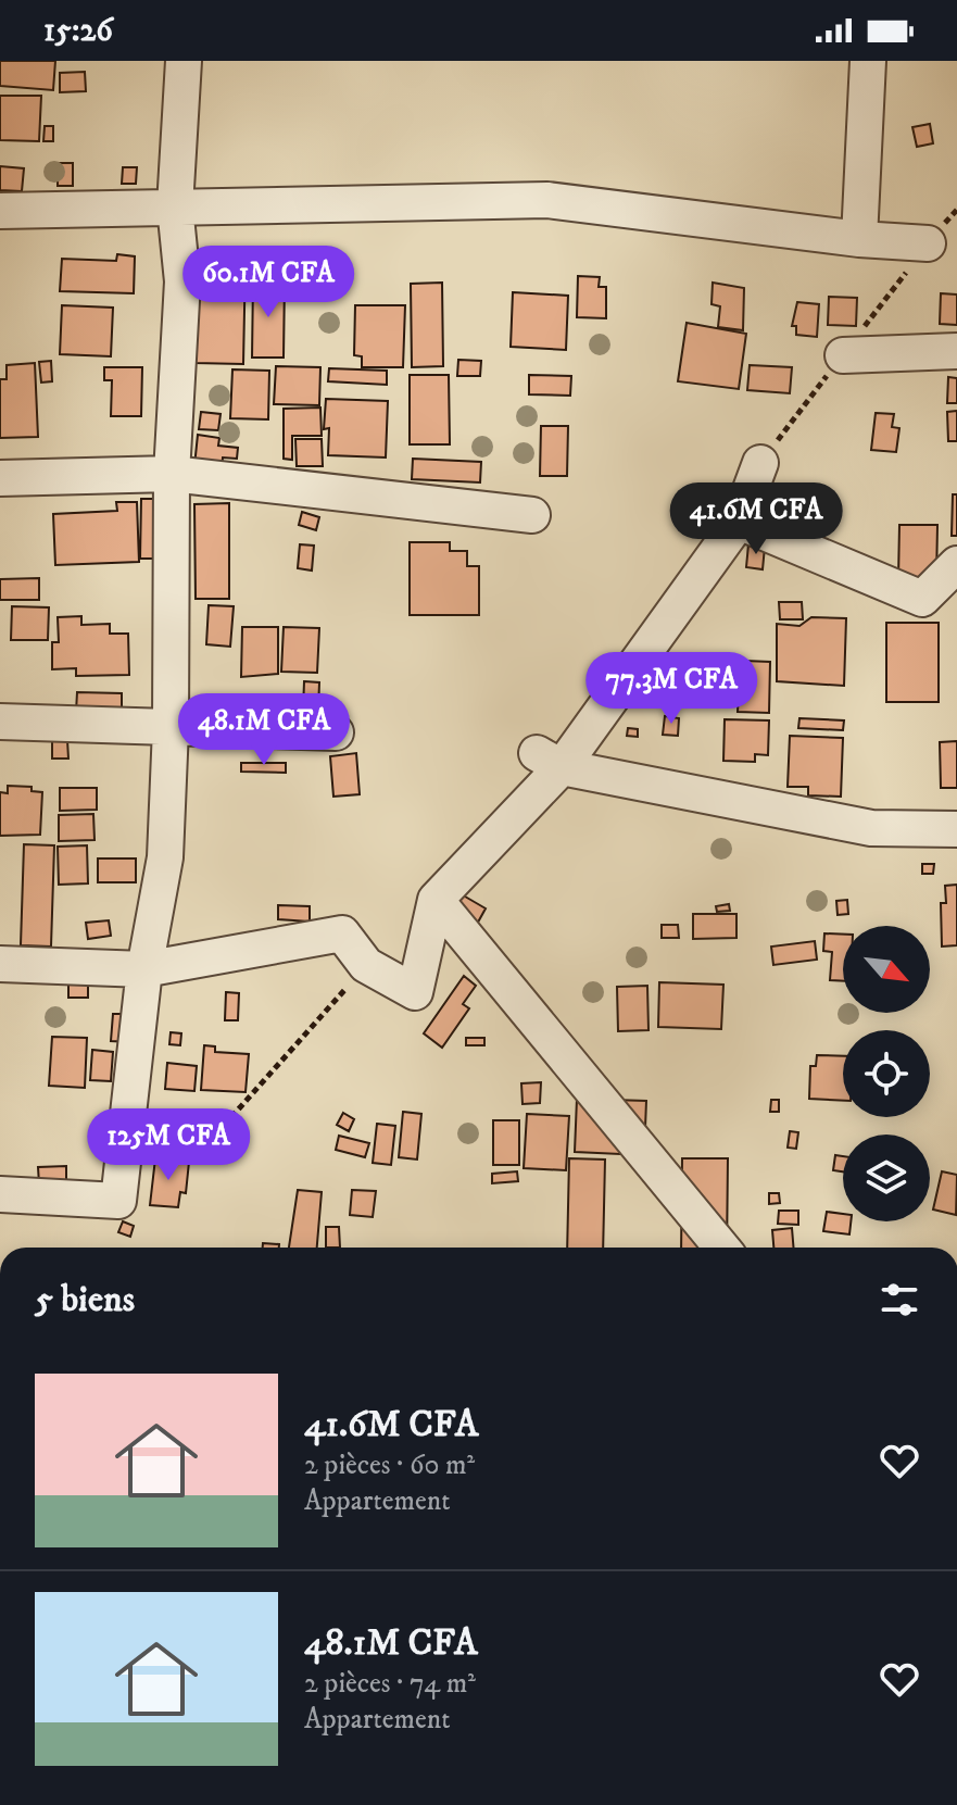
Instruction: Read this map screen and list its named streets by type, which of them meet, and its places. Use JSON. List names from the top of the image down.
{
  "north": "bottom right",
  "page": {
    "status": "15:26",
    "price": [
      "60.1M CFA",
      "41.6M CFA",
      "77.3M CFA",
      "48.1M CFA",
      "125M CFA"
    ],
    "heading": "5 biens",
    "list": [
      {
        "name": "41.6M CFA",
        "note": "2 pièces · 60 m² · Appartement"
      },
      {
        "name": "48.1M CFA",
        "note": "2 pièces · 74 m² · Appartement"
      }
    ]
  }
}
